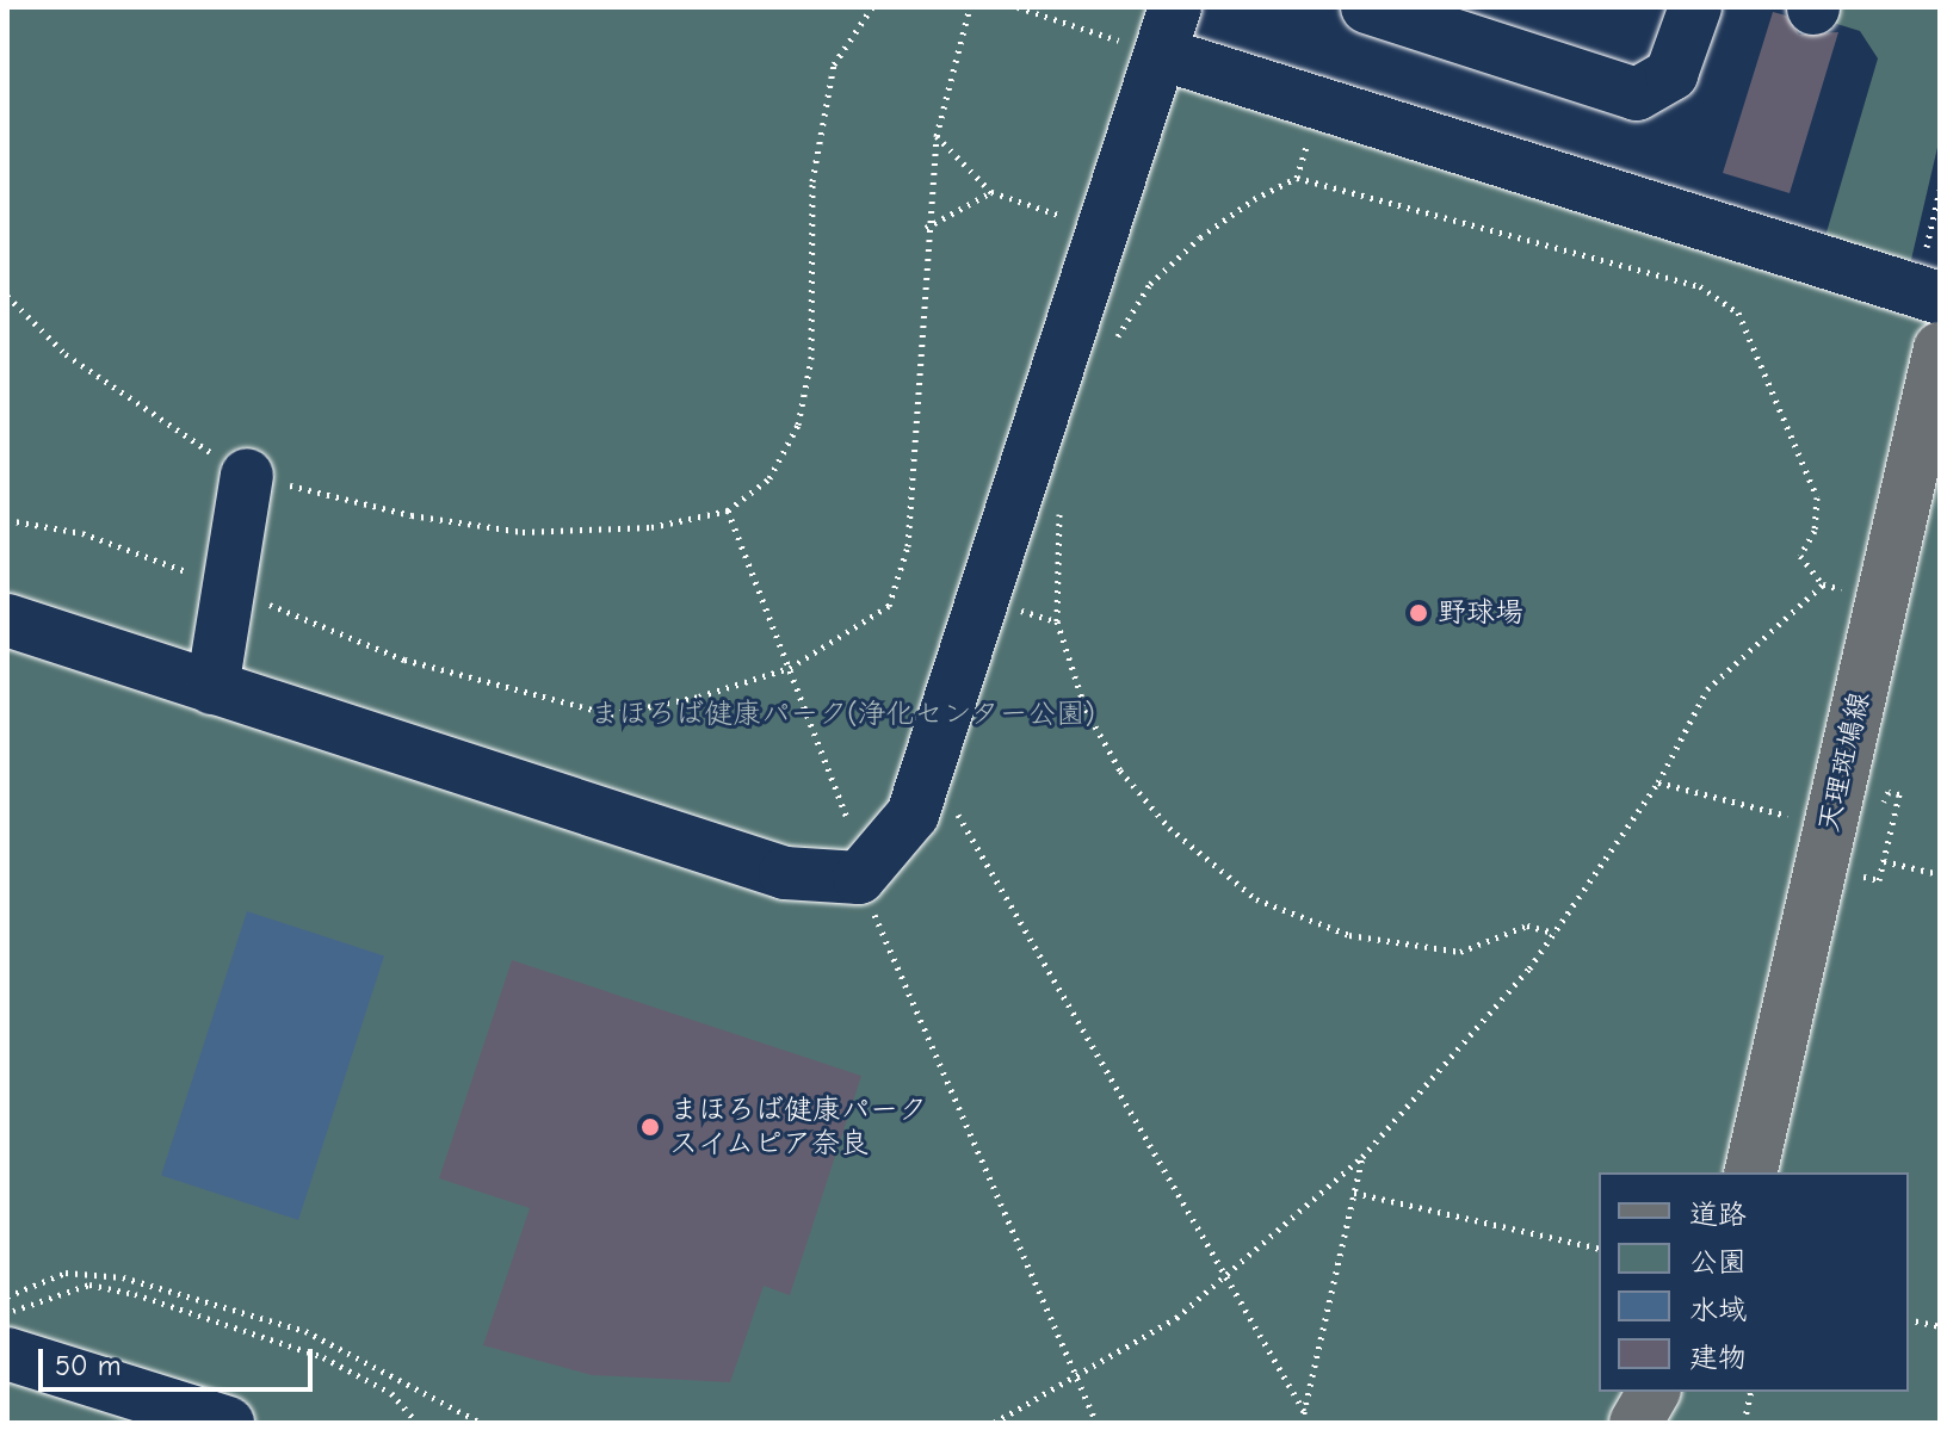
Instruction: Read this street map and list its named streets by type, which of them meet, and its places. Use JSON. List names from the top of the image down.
{
  "streets": {
    "main road": ["天理斑鳩線"]
  },
  "parks": ["まほろば健康パーク(浄化センター公園)"],
  "places": ["野球場", "まほろば健康パーク スイムピア奈良"],
  "legend": [
    "道路",
    "公園",
    "水域",
    "建物"
  ],
  "scale_bar": "50 m"
}
